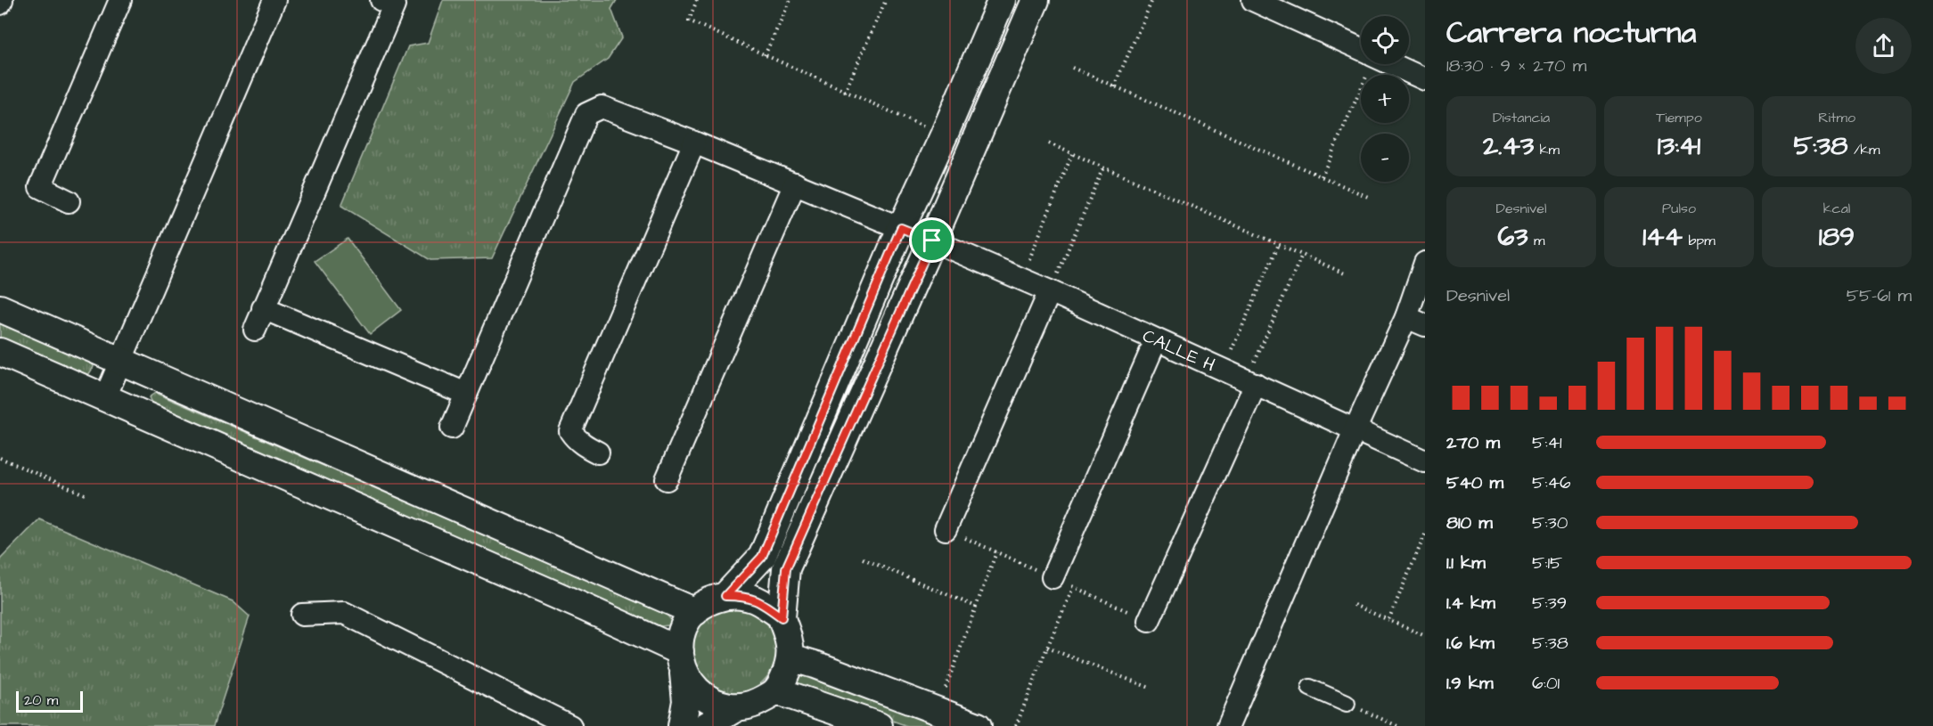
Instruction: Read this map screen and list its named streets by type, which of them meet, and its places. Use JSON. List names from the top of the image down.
{
  "streets": {
    "street": ["CALLE H"]
  },
  "scale_bar": "20 m",
  "page": {
    "heading": ["Carrera nocturna", "18:30 · 9 × 270 m"],
    "map_buttons": ["+", "−"],
    "stats": [
      ["Distancia", "2.43 km"],
      ["Tiempo", "13:41"],
      ["Ritmo", "5:38 /km"],
      ["Desnivel", "63 m"],
      ["Pulso", "144 bpm"],
      ["kcal", "189"]
    ],
    "chart": ["Desnivel", "55–61 m"],
    "list": [
      {
        "name": "270 m",
        "note": "5:41"
      },
      {
        "name": "540 m",
        "note": "5:46"
      },
      {
        "name": "810 m",
        "note": "5:30"
      },
      {
        "name": "1.1 km",
        "note": "5:15"
      },
      {
        "name": "1.4 km",
        "note": "5:39"
      },
      {
        "name": "1.6 km",
        "note": "5:38"
      },
      {
        "name": "1.9 km",
        "note": "6:01"
      }
    ],
    "scale": "20 m"
  }
}
